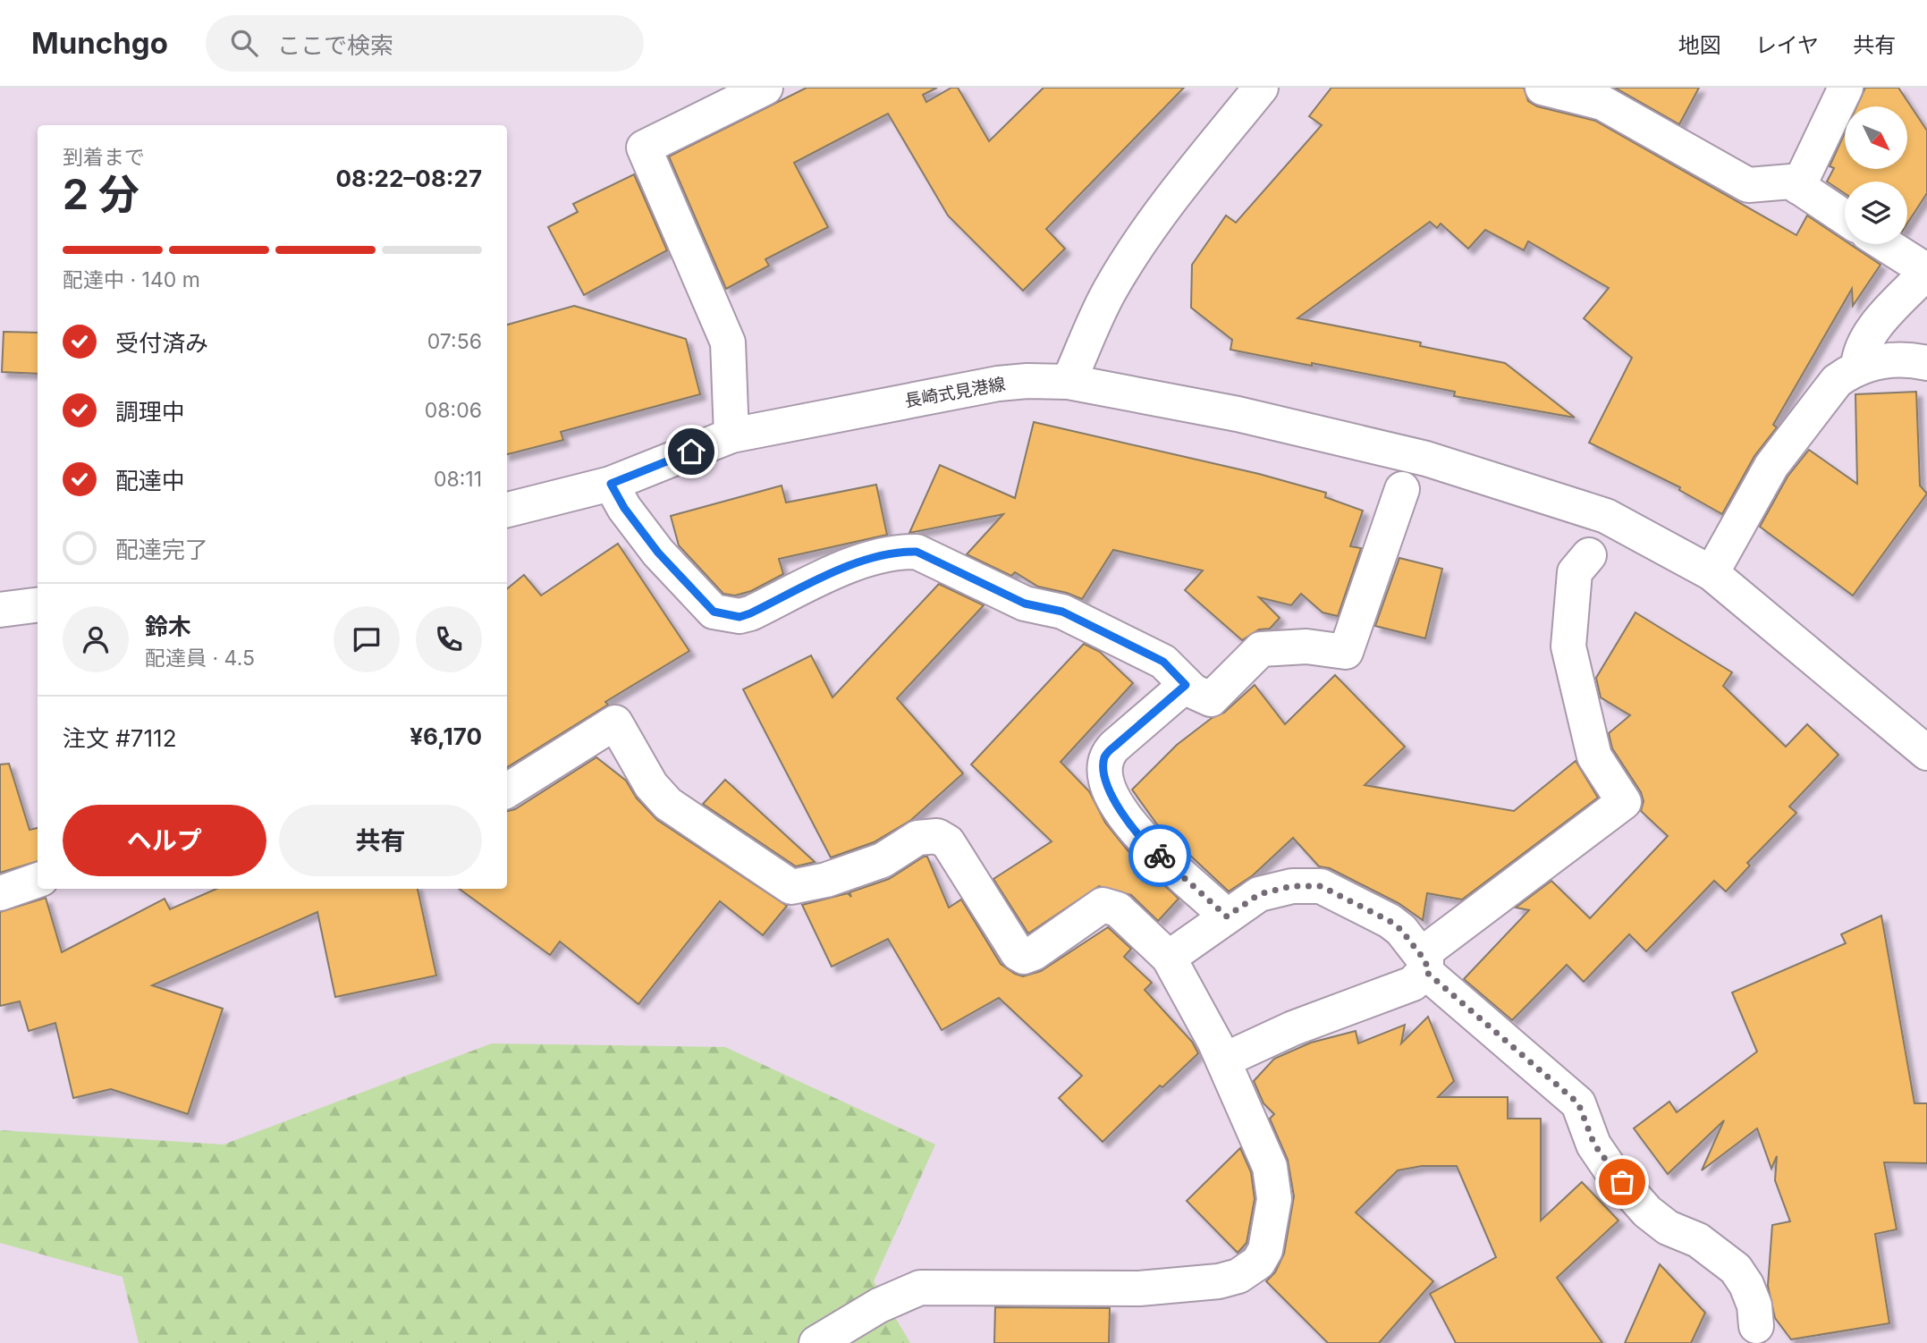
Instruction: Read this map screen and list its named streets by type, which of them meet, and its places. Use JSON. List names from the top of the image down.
{
  "streets": {
    "street": ["長崎式見港線"]
  },
  "north": "bottom right",
  "page": {
    "header": "Munchgo",
    "search": "ここで検索",
    "nav": ["地図", "レイヤ", "共有"],
    "heading": ["2 分", "到着まで", "08:22–08:27"],
    "panel": [
      "鈴木",
      "配達員 · 4.5",
      "注文 #7112",
      "¥6,170"
    ],
    "bar": "配達中 · 140 m",
    "list": [
      ["受付済み", "07:56"],
      ["調理中", "08:06"],
      ["配達中", "08:11"],
      "配達完了"
    ],
    "buttons": ["ヘルプ", "共有"]
  }
}
